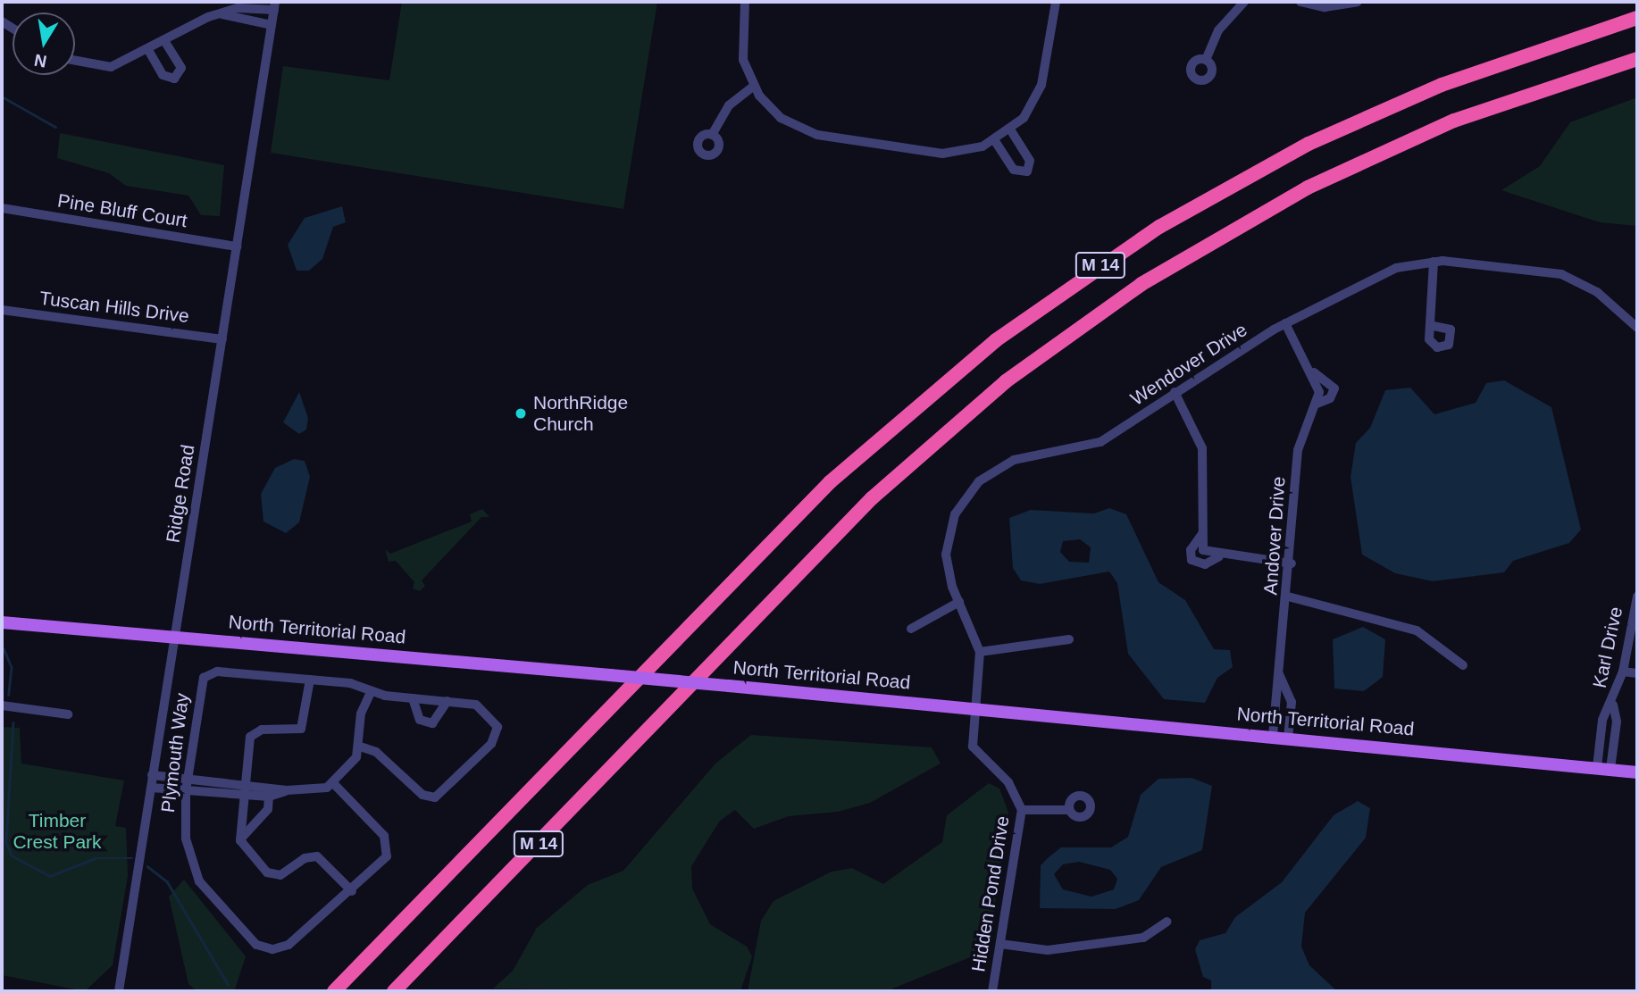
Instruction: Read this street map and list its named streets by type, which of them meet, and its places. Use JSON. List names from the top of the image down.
{
  "streets": {
    "highway": ["M 14"],
    "main road": ["North Territorial Road"],
    "street": [
      "Pine Bluff Court",
      "Tuscan Hills Drive",
      "Wendover Drive",
      "Ridge Road",
      "Andover Drive",
      "Karl Drive",
      "Plymouth Way",
      "Hidden Pond Drive"
    ]
  },
  "crossings": [
    ["Pine Bluff Court", "Ridge Road"],
    ["Tuscan Hills Drive", "Ridge Road"],
    ["Wendover Drive", "Andover Drive"],
    ["Wendover Drive", "North Territorial Road"],
    ["Wendover Drive", "Hidden Pond Drive"],
    ["Ridge Road", "North Territorial Road"],
    ["Andover Drive", "North Territorial Road"],
    ["North Territorial Road", "Karl Drive"],
    ["North Territorial Road", "Hidden Pond Drive"]
  ],
  "parks": ["Timber Crest Park"],
  "places": ["NorthRidge Church"],
  "north": "bottom"
}
